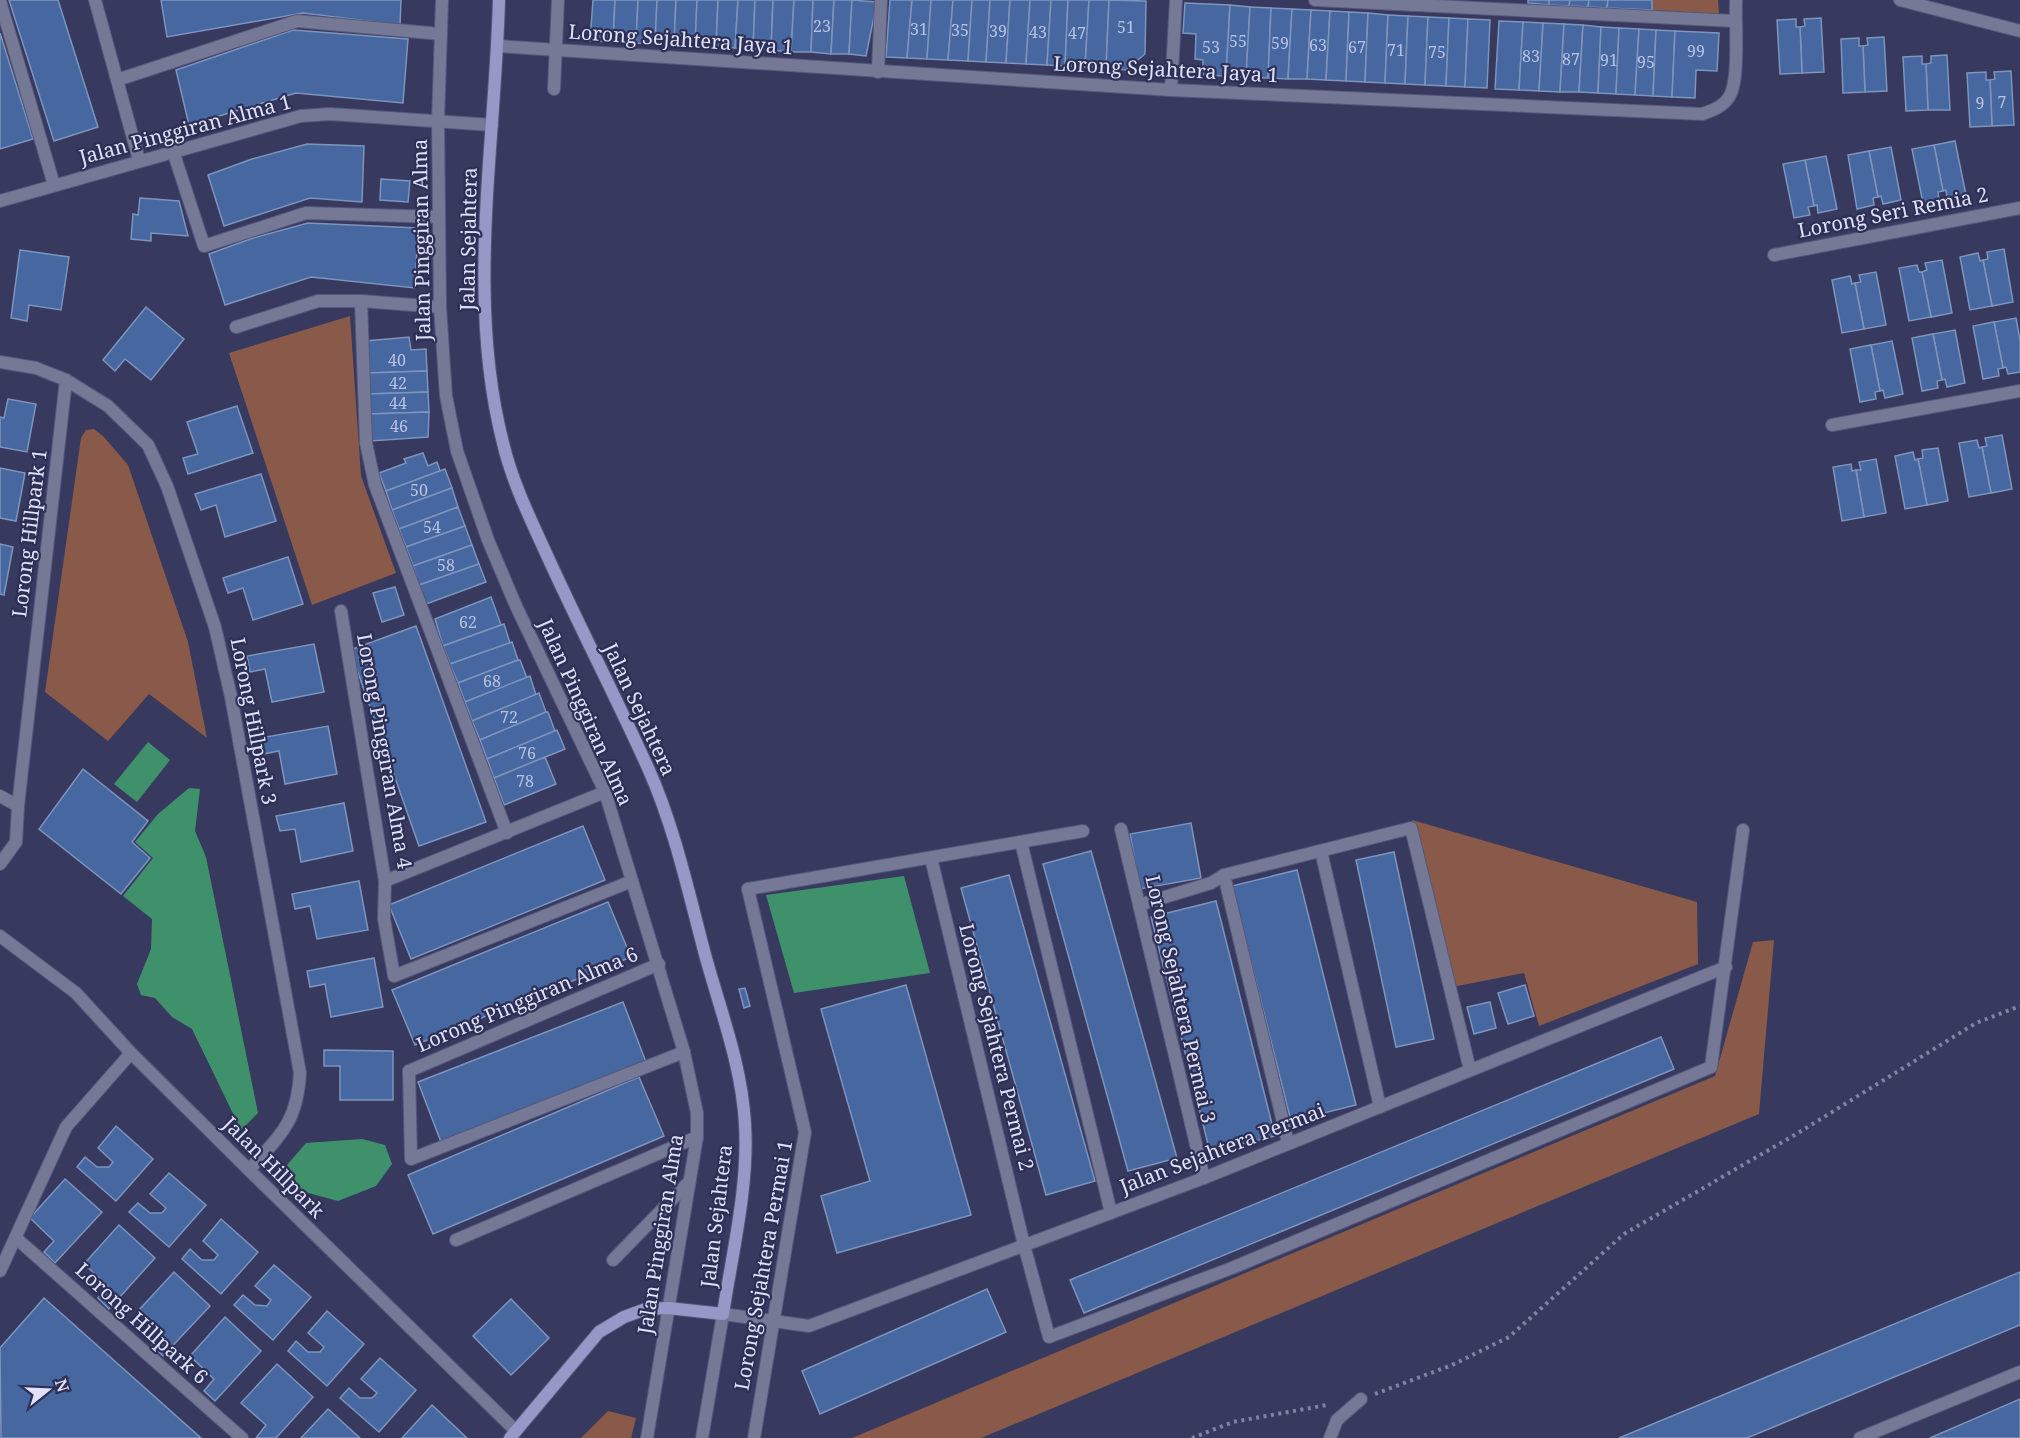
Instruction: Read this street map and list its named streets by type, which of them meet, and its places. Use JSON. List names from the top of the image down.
{
  "streets": {
    "main road": ["Jalan Sejahtera"],
    "street": [
      "Lorong Sejahtera Jaya 1",
      "Jalan Pinggiran Alma 1",
      "Lorong Seri Remia 2",
      "Jalan Pinggiran Alma",
      "Lorong Hillpark 1",
      "Lorong Hillpark 3",
      "Lorong Pinggiran Alma 4",
      "Lorong Pinggiran Alma 6",
      "Lorong Sejahtera Permai 3",
      "Lorong Sejahtera Permai 2",
      "Jalan Sejahtera Permai",
      "Jalan Hillpark",
      "Lorong Sejahtera Permai 1",
      "Lorong Hillpark 6"
    ]
  },
  "crossings": [
    ["Lorong Sejahtera Jaya 1", "Jalan Sejahtera"],
    ["Jalan Pinggiran Alma 1", "Jalan Sejahtera"],
    ["Jalan Pinggiran Alma 1", "Jalan Pinggiran Alma"],
    ["Jalan Sejahtera", "Jalan Sejahtera Permai"],
    ["Jalan Pinggiran Alma", "Lorong Pinggiran Alma 4"],
    ["Jalan Pinggiran Alma", "Lorong Pinggiran Alma 6"],
    ["Lorong Hillpark 1", "Lorong Hillpark 3"],
    ["Lorong Hillpark 3", "Jalan Hillpark"],
    ["Lorong Sejahtera Permai 3", "Jalan Sejahtera Permai"],
    ["Lorong Sejahtera Permai 2", "Jalan Sejahtera Permai"],
    ["Lorong Sejahtera Permai 2", "Lorong Sejahtera Permai 1"],
    ["Jalan Sejahtera Permai", "Lorong Sejahtera Permai 1"]
  ],
  "house_numbers": [
    "23",
    "51",
    "31",
    "35",
    "39",
    "43",
    "47",
    "55",
    "59",
    "63",
    "53",
    "67",
    "71",
    "99",
    "75",
    "83",
    "87",
    "91",
    "95",
    "7",
    "9",
    "40",
    "42",
    "44",
    "46",
    "50",
    "54",
    "58",
    "62",
    "68",
    "72",
    "76",
    "78"
  ],
  "north": "right"
}
